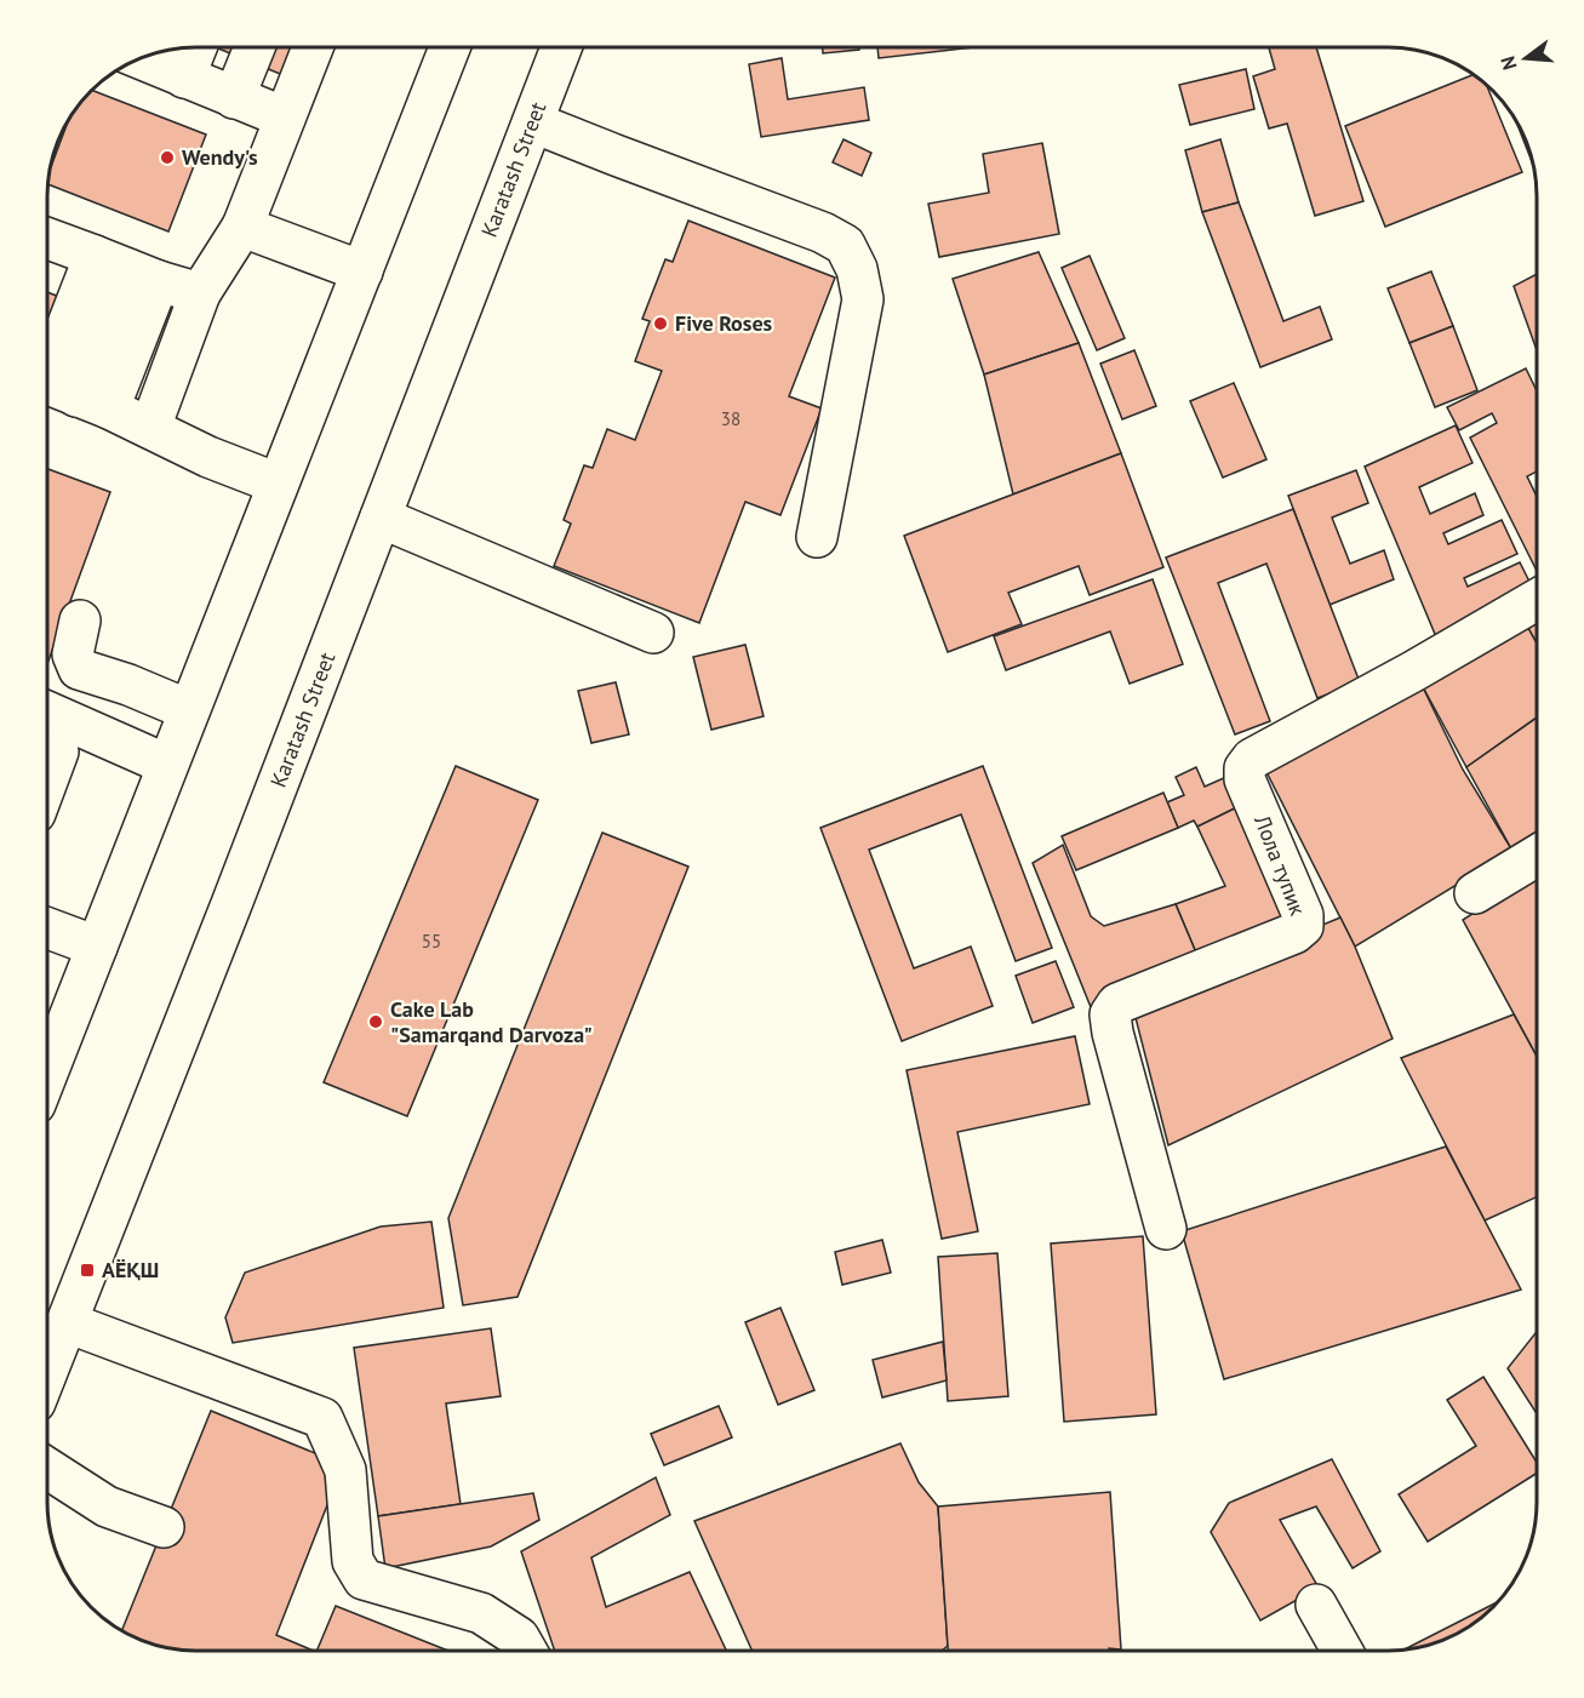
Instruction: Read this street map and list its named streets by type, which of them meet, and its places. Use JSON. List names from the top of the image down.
{
  "streets": {
    "main road": ["Karatash Street", "Лола тупик"]
  },
  "places": {
    "other": ["Wendy's", "Five Roses", "Cake Lab \"Samarqand Darvoza\""],
    "transit": ["АЁҚШ"]
  },
  "house_numbers": ["38", "55"],
  "north": "left"
}
